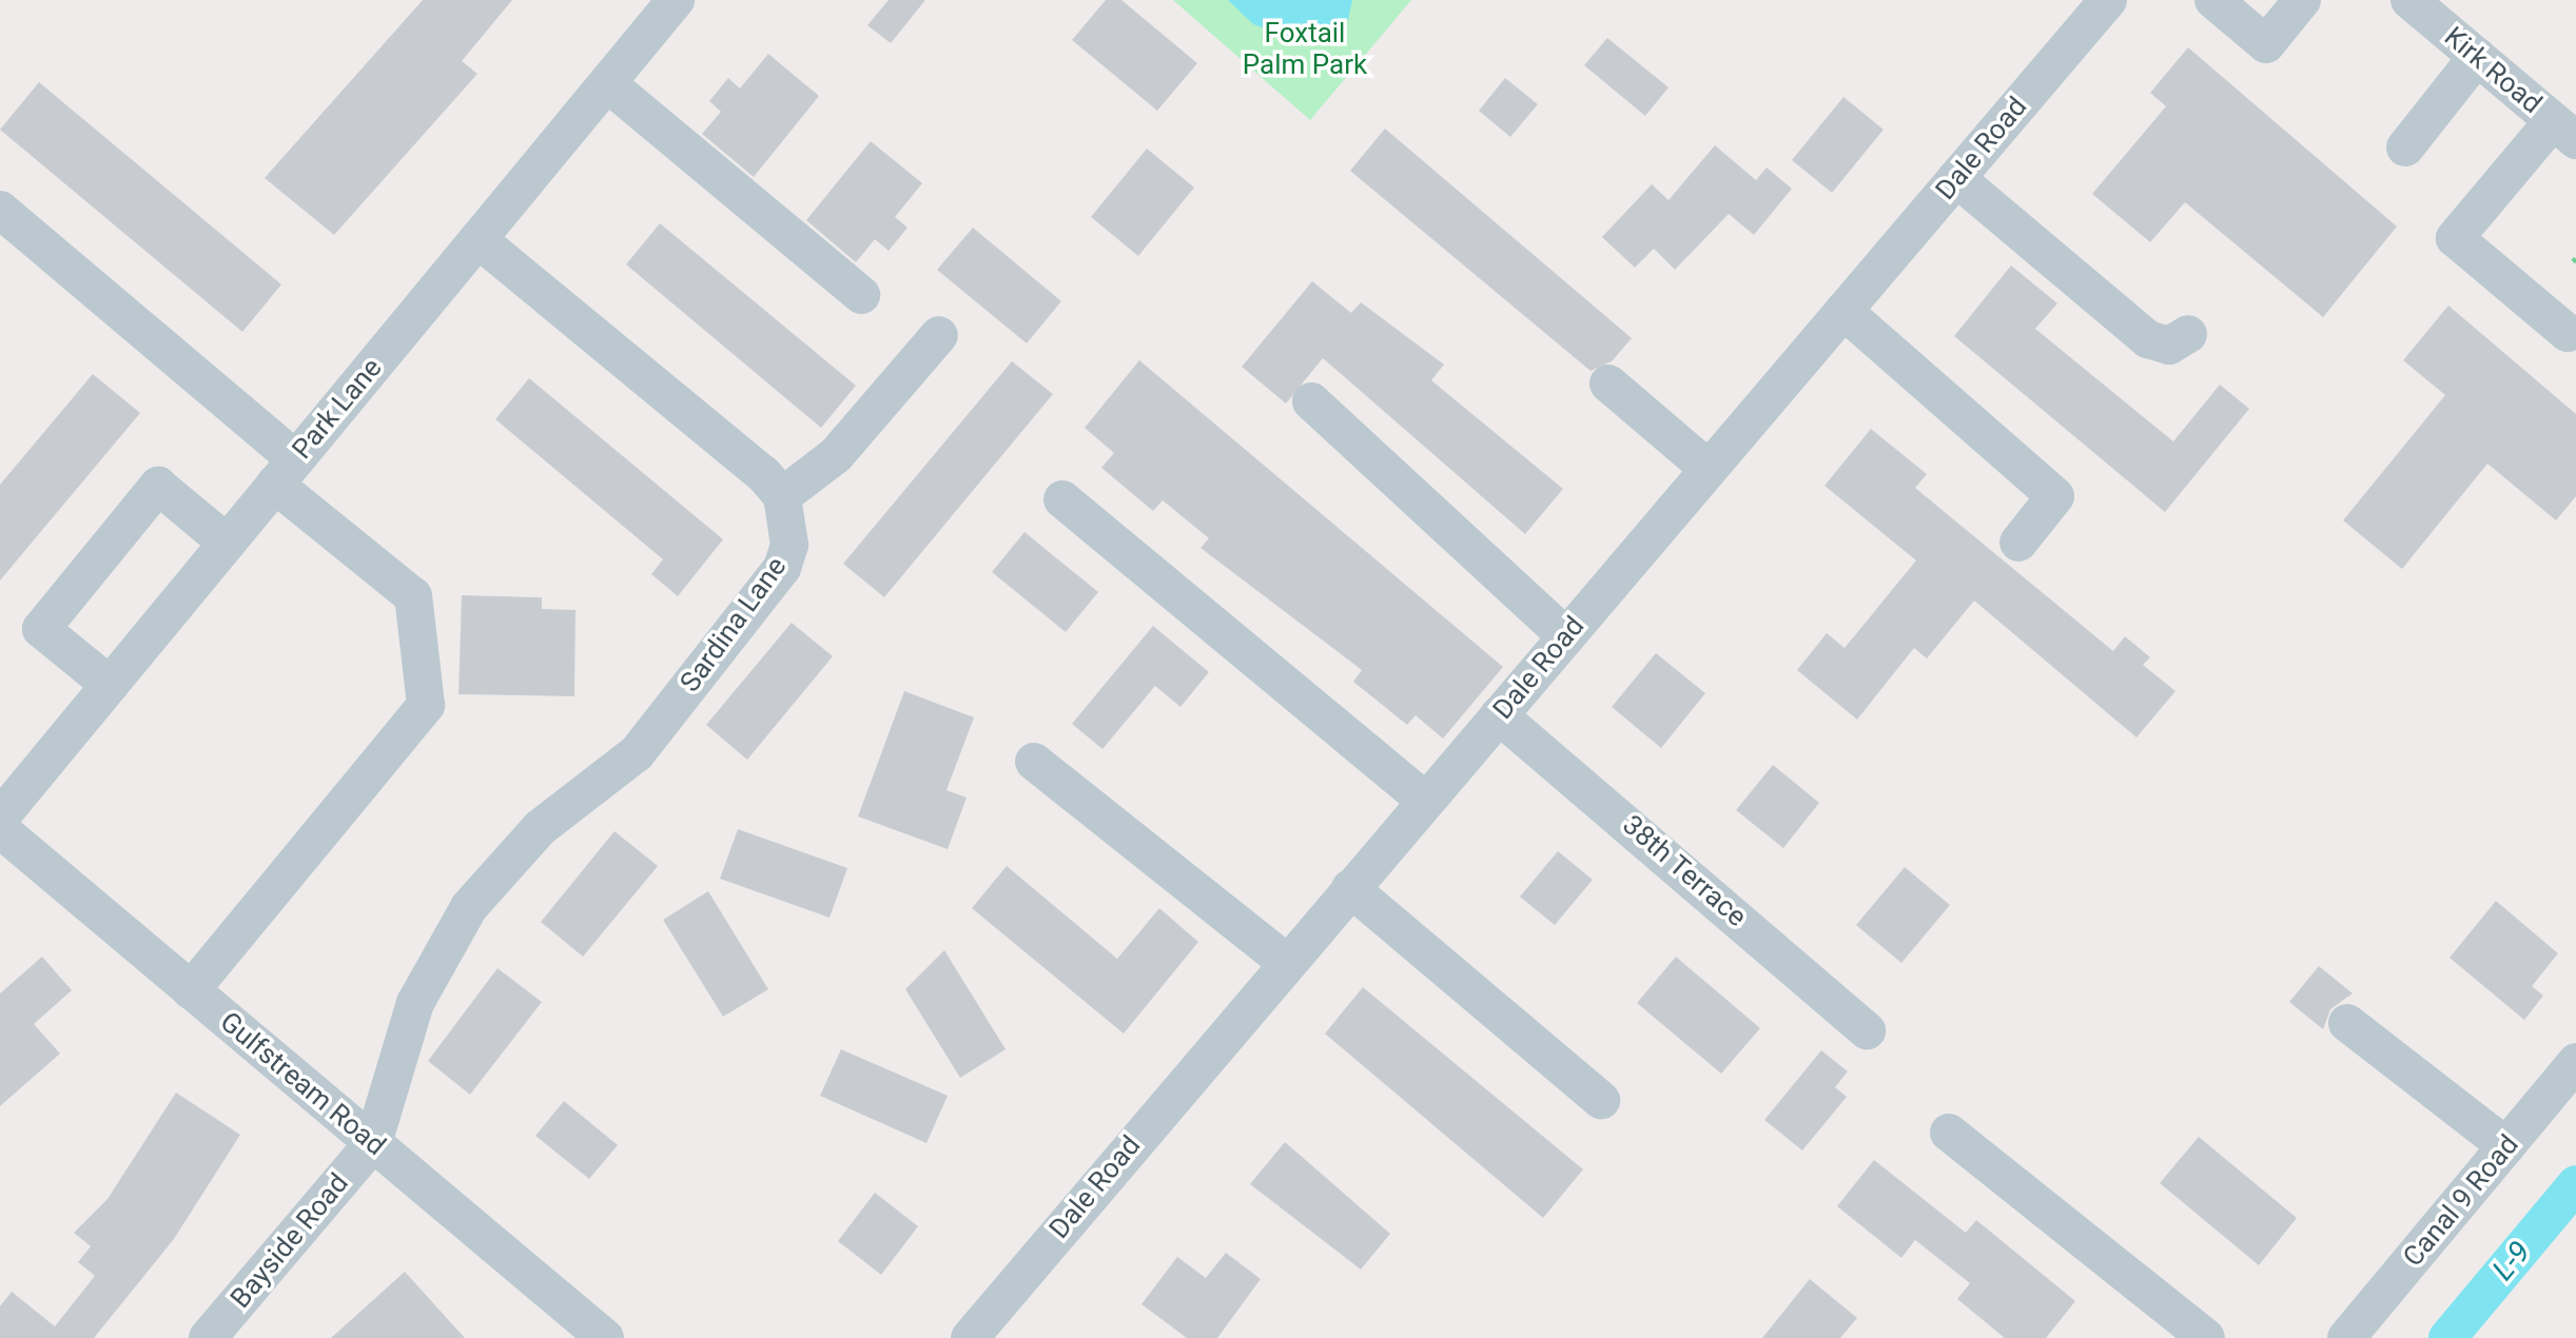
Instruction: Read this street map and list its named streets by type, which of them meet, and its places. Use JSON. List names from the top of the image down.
{
  "streets": {
    "street": [
      "Kirk Road",
      "Dale Road",
      "Park Lane",
      "Sardina Lane",
      "38th Terrace",
      "Gulfstream Road",
      "Canal 9 Road",
      "Bayside Road"
    ]
  },
  "crossings": [
    ["Dale Road", "38th Terrace"],
    ["Sardina Lane", "Gulfstream Road"],
    ["Sardina Lane", "Bayside Road"],
    ["Gulfstream Road", "Bayside Road"]
  ],
  "water": ["L-9"],
  "parks": ["Foxtail Palm Park"]
}
